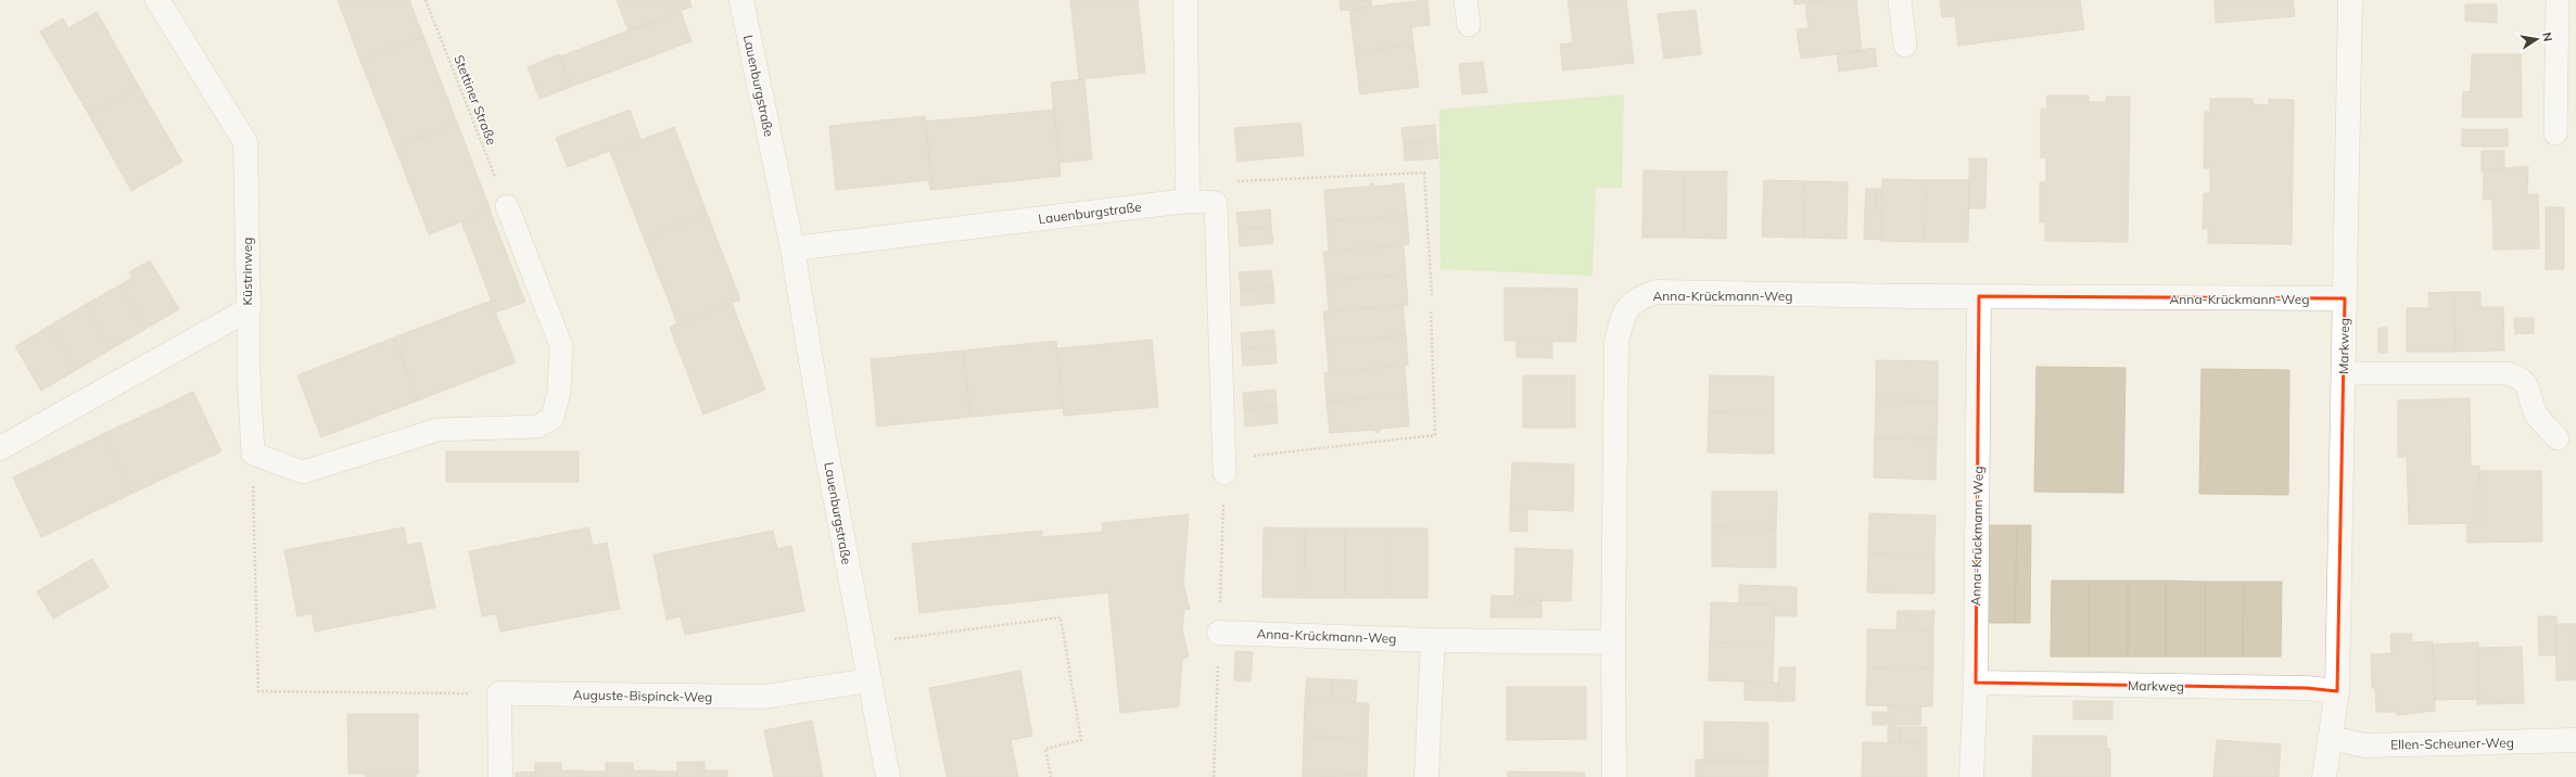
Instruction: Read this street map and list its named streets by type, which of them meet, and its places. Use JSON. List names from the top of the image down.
{
  "streets": {
    "street": [
      "Lauenburgstraße",
      "Küstrinweg",
      "Anna-Krückmann-Weg",
      "Markweg",
      "Auguste-Bispinck-Weg",
      "Ellen-Scheuner-Weg"
    ],
    "path": ["Stettiner Straße"]
  },
  "crossings": [
    ["Lauenburgstraße", "Auguste-Bispinck-Weg"],
    ["Anna-Krückmann-Weg", "Markweg"],
    ["Markweg", "Ellen-Scheuner-Weg"]
  ],
  "north": "right"
}
